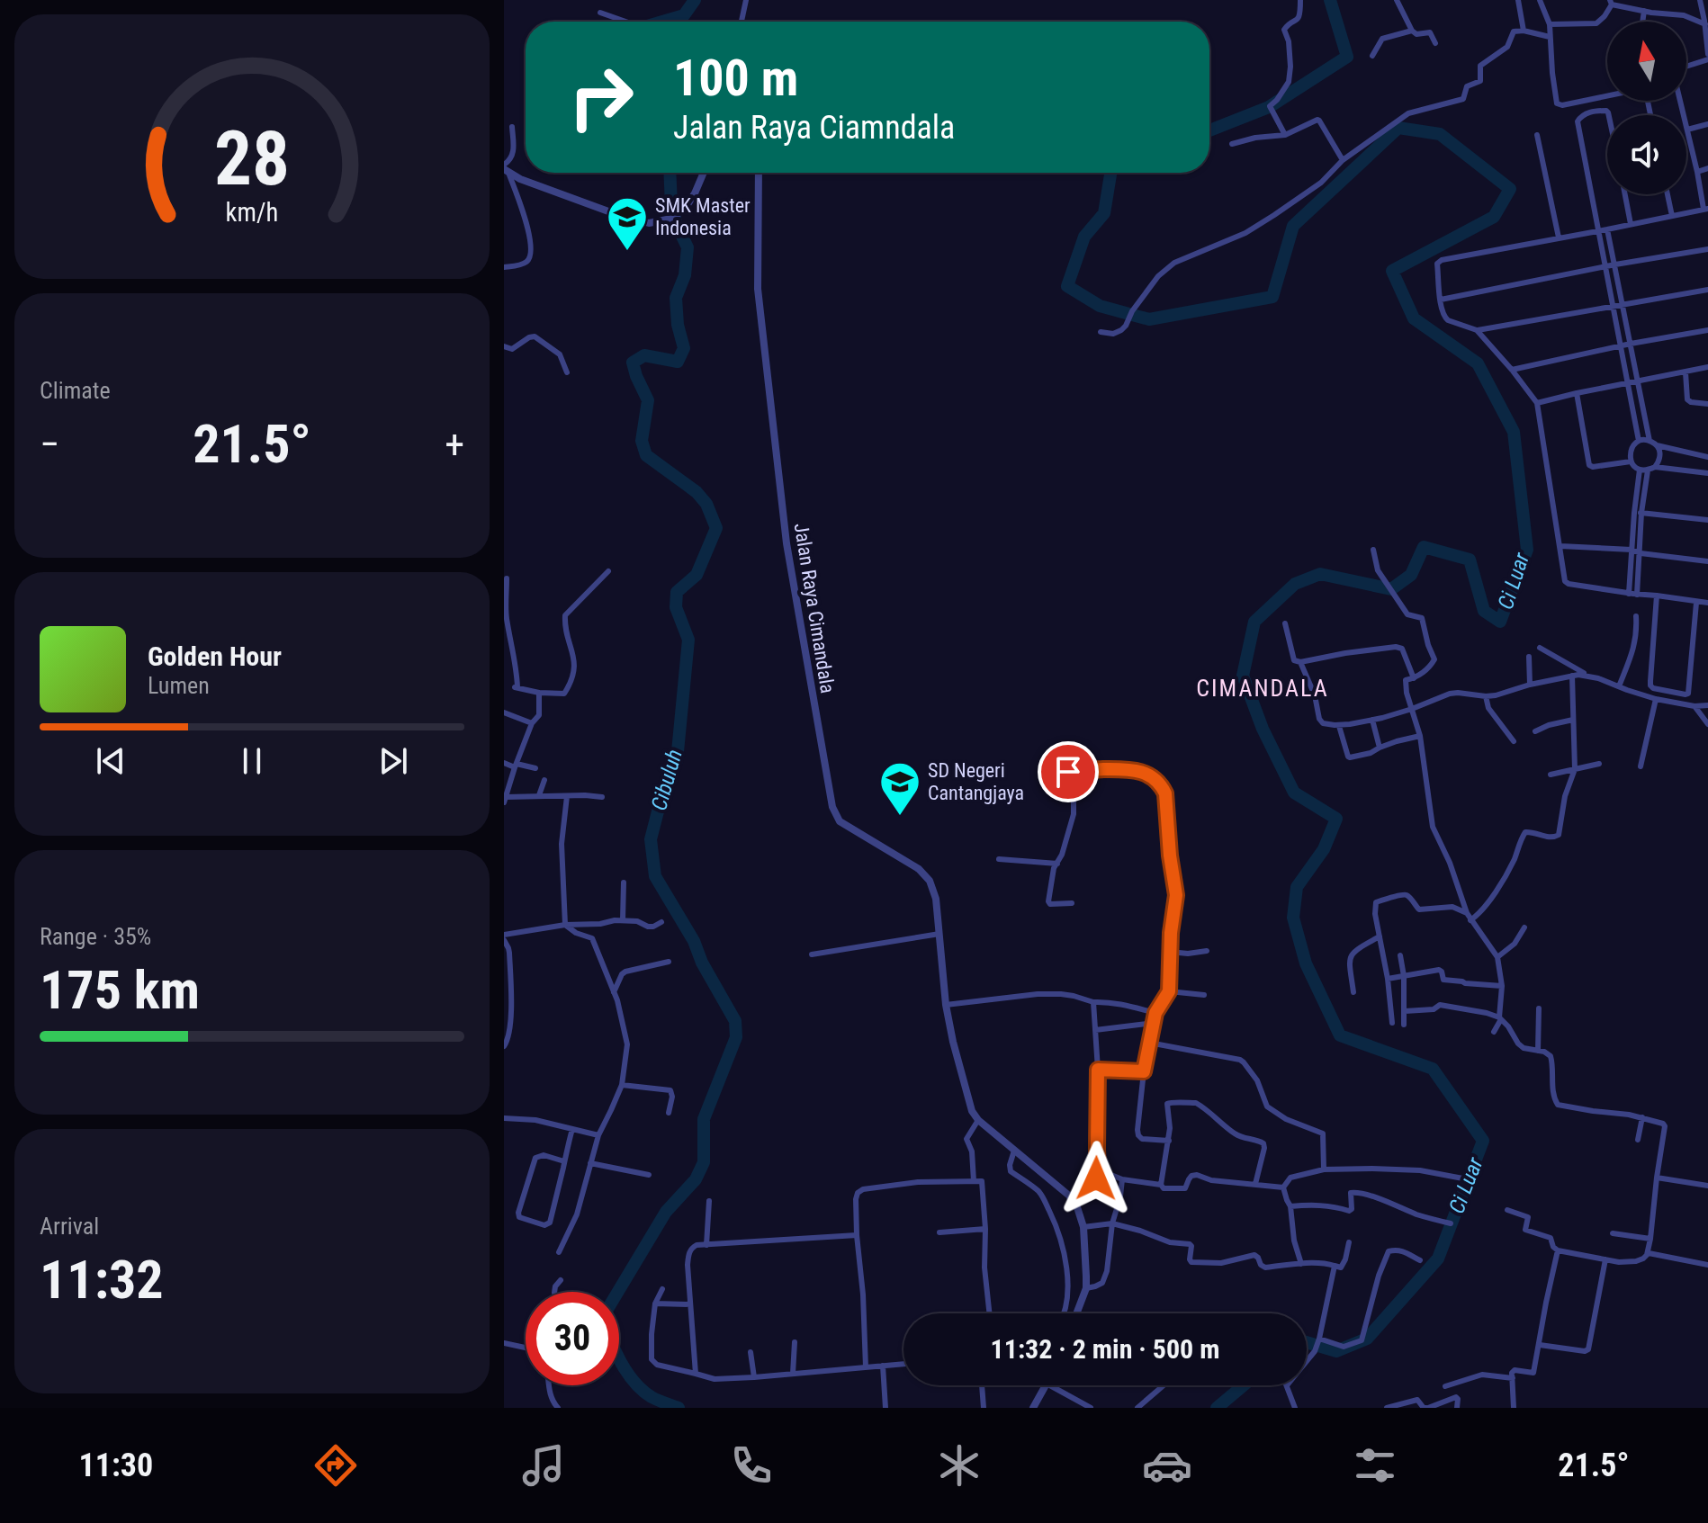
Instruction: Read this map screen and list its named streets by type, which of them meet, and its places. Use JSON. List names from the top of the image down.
{
  "streets": {
    "street": ["Jalan Raya Cimandala"]
  },
  "districts": ["CIMANDALA"],
  "water": ["Ci Luar", "Cibuluh"],
  "places": {
    "school or university": ["SMK Master Indonesia", "SD Negeri Cantangjaya"]
  },
  "north": "top",
  "page": {
    "turn": ["100 m", "Jalan Raya Ciamndala"],
    "tile": [
      "Climate",
      ["Range · 35%", "175 km"],
      ["Arrival", "11:32"]
    ],
    "heat": ["−", "21.5°", "+"],
    "song": ["Golden Hour", "Lumen"],
    "limit": "30",
    "trip": "11:32 · 2 min · 500 m",
    "tabs": ["11:30", "21.5°"],
    "gauge": ["28", "km/h"]
  }
}
